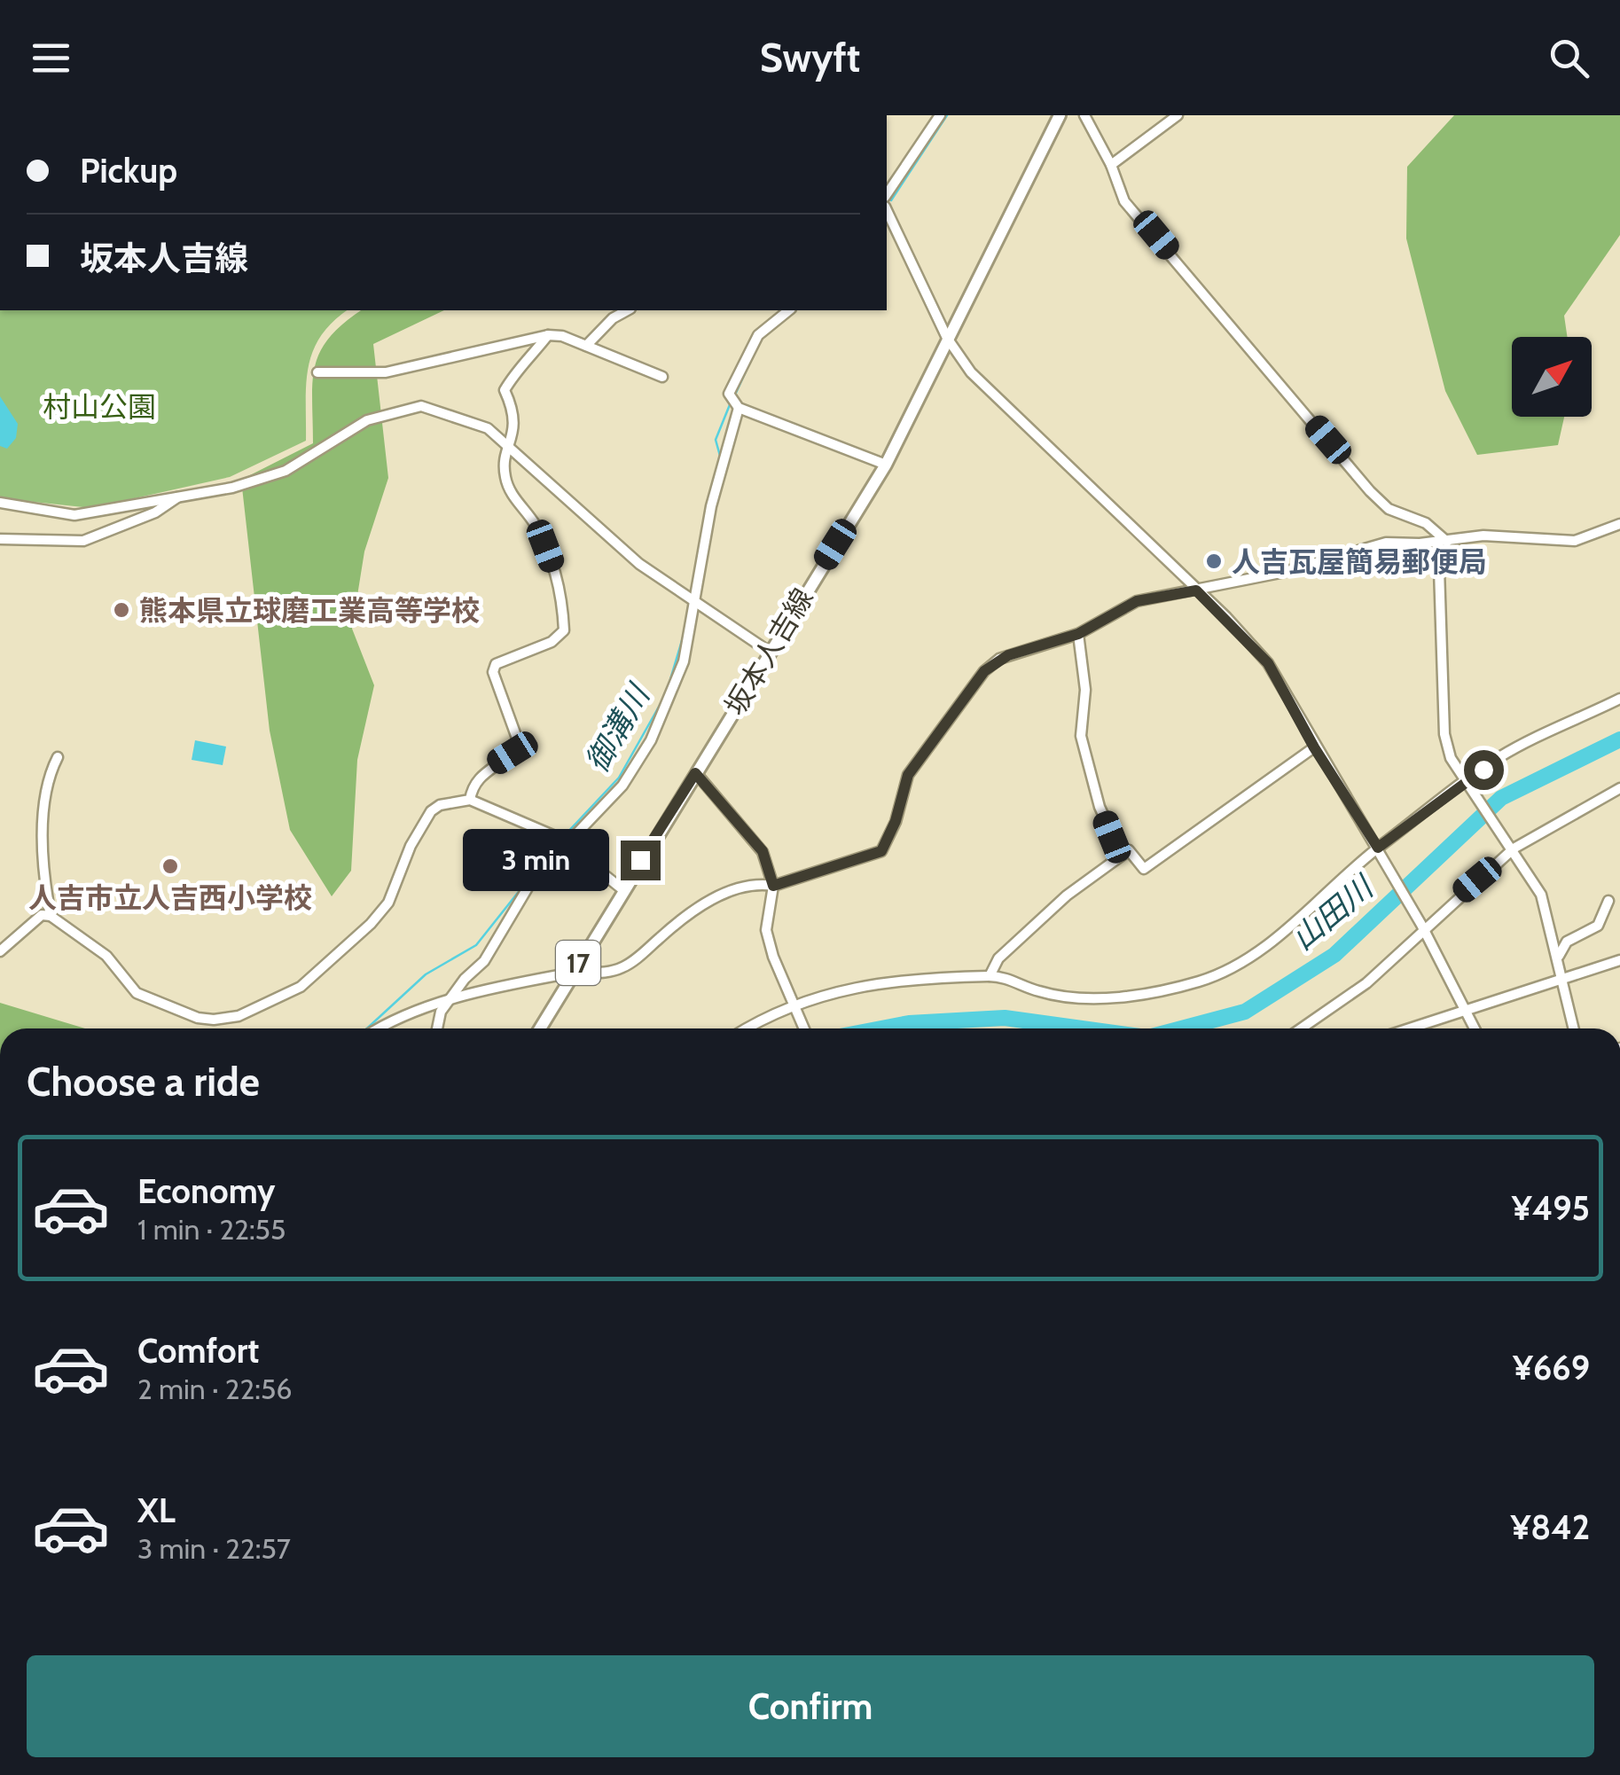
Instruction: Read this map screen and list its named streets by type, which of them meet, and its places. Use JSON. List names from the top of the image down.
{
  "streets": {
    "main road": ["坂本人吉線", "17"]
  },
  "water": ["御溝川", "山田川"],
  "parks": ["村山公園"],
  "places": ["人吉瓦屋簡易郵便局", "熊本県立球磨工業高等学校", "人吉市立人吉西小学校"],
  "north": "top right",
  "page": {
    "header": "Swyft",
    "banner": ["Pickup", "坂本人吉線"],
    "bubble": "3 min",
    "heading": "Choose a ride",
    "list": [
      {
        "name": "Economy",
        "note": "1 min · 22:55",
        "value": "¥495"
      },
      {
        "name": "Comfort",
        "note": "2 min · 22:56",
        "value": "¥669"
      },
      {
        "name": "XL",
        "note": "3 min · 22:57",
        "value": "¥842"
      }
    ],
    "buttons": "Confirm"
  }
}
